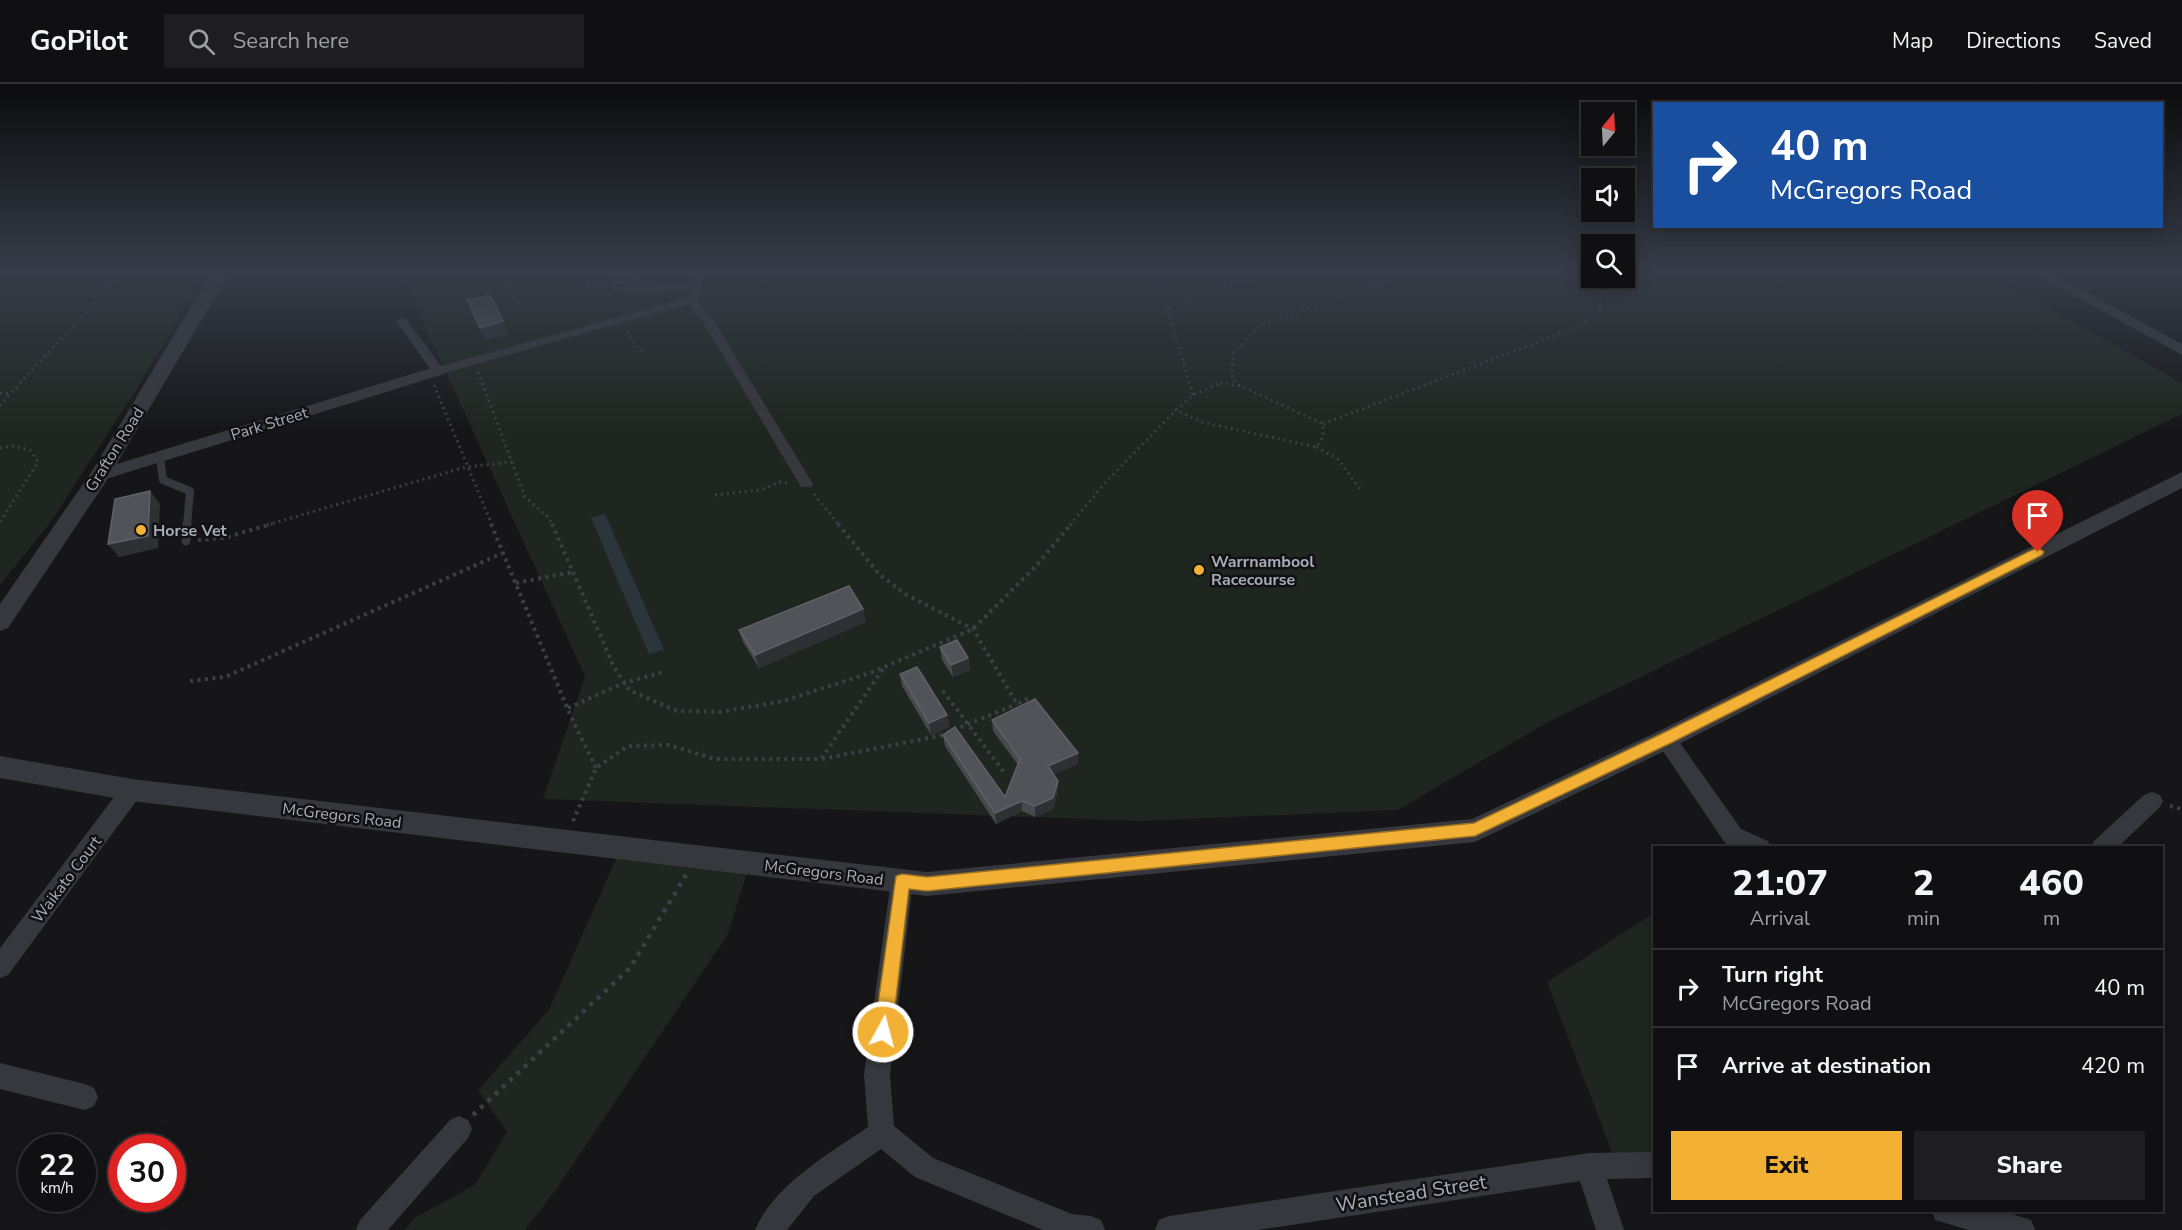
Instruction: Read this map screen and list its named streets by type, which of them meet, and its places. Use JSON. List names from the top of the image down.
{
  "streets": {
    "street": [
      "Park Street",
      "Grafton Road",
      "McGregors Road",
      "Waikato Court",
      "Wanstead Street"
    ]
  },
  "crossings": [
    ["Park Street", "Grafton Road"],
    ["McGregors Road", "Waikato Court"]
  ],
  "places": ["Horse Vet", "Warrnambool Racecourse"],
  "north": "top",
  "page": {
    "header": "GoPilot",
    "search": "Search here",
    "nav": ["Map", "Directions", "Saved"],
    "turn": ["40 m", "McGregors Road"],
    "eta": [
      "21:07",
      "Arrival",
      "2",
      "min",
      "460",
      "m"
    ],
    "list": [
      {
        "name": "Turn right",
        "note": "McGregors Road",
        "value": "40 m"
      },
      {
        "name": "Arrive at destination",
        "value": "420 m"
      }
    ],
    "buttons": ["Exit", "Share"],
    "speed": "22 km/h",
    "limit": "30"
  }
}
